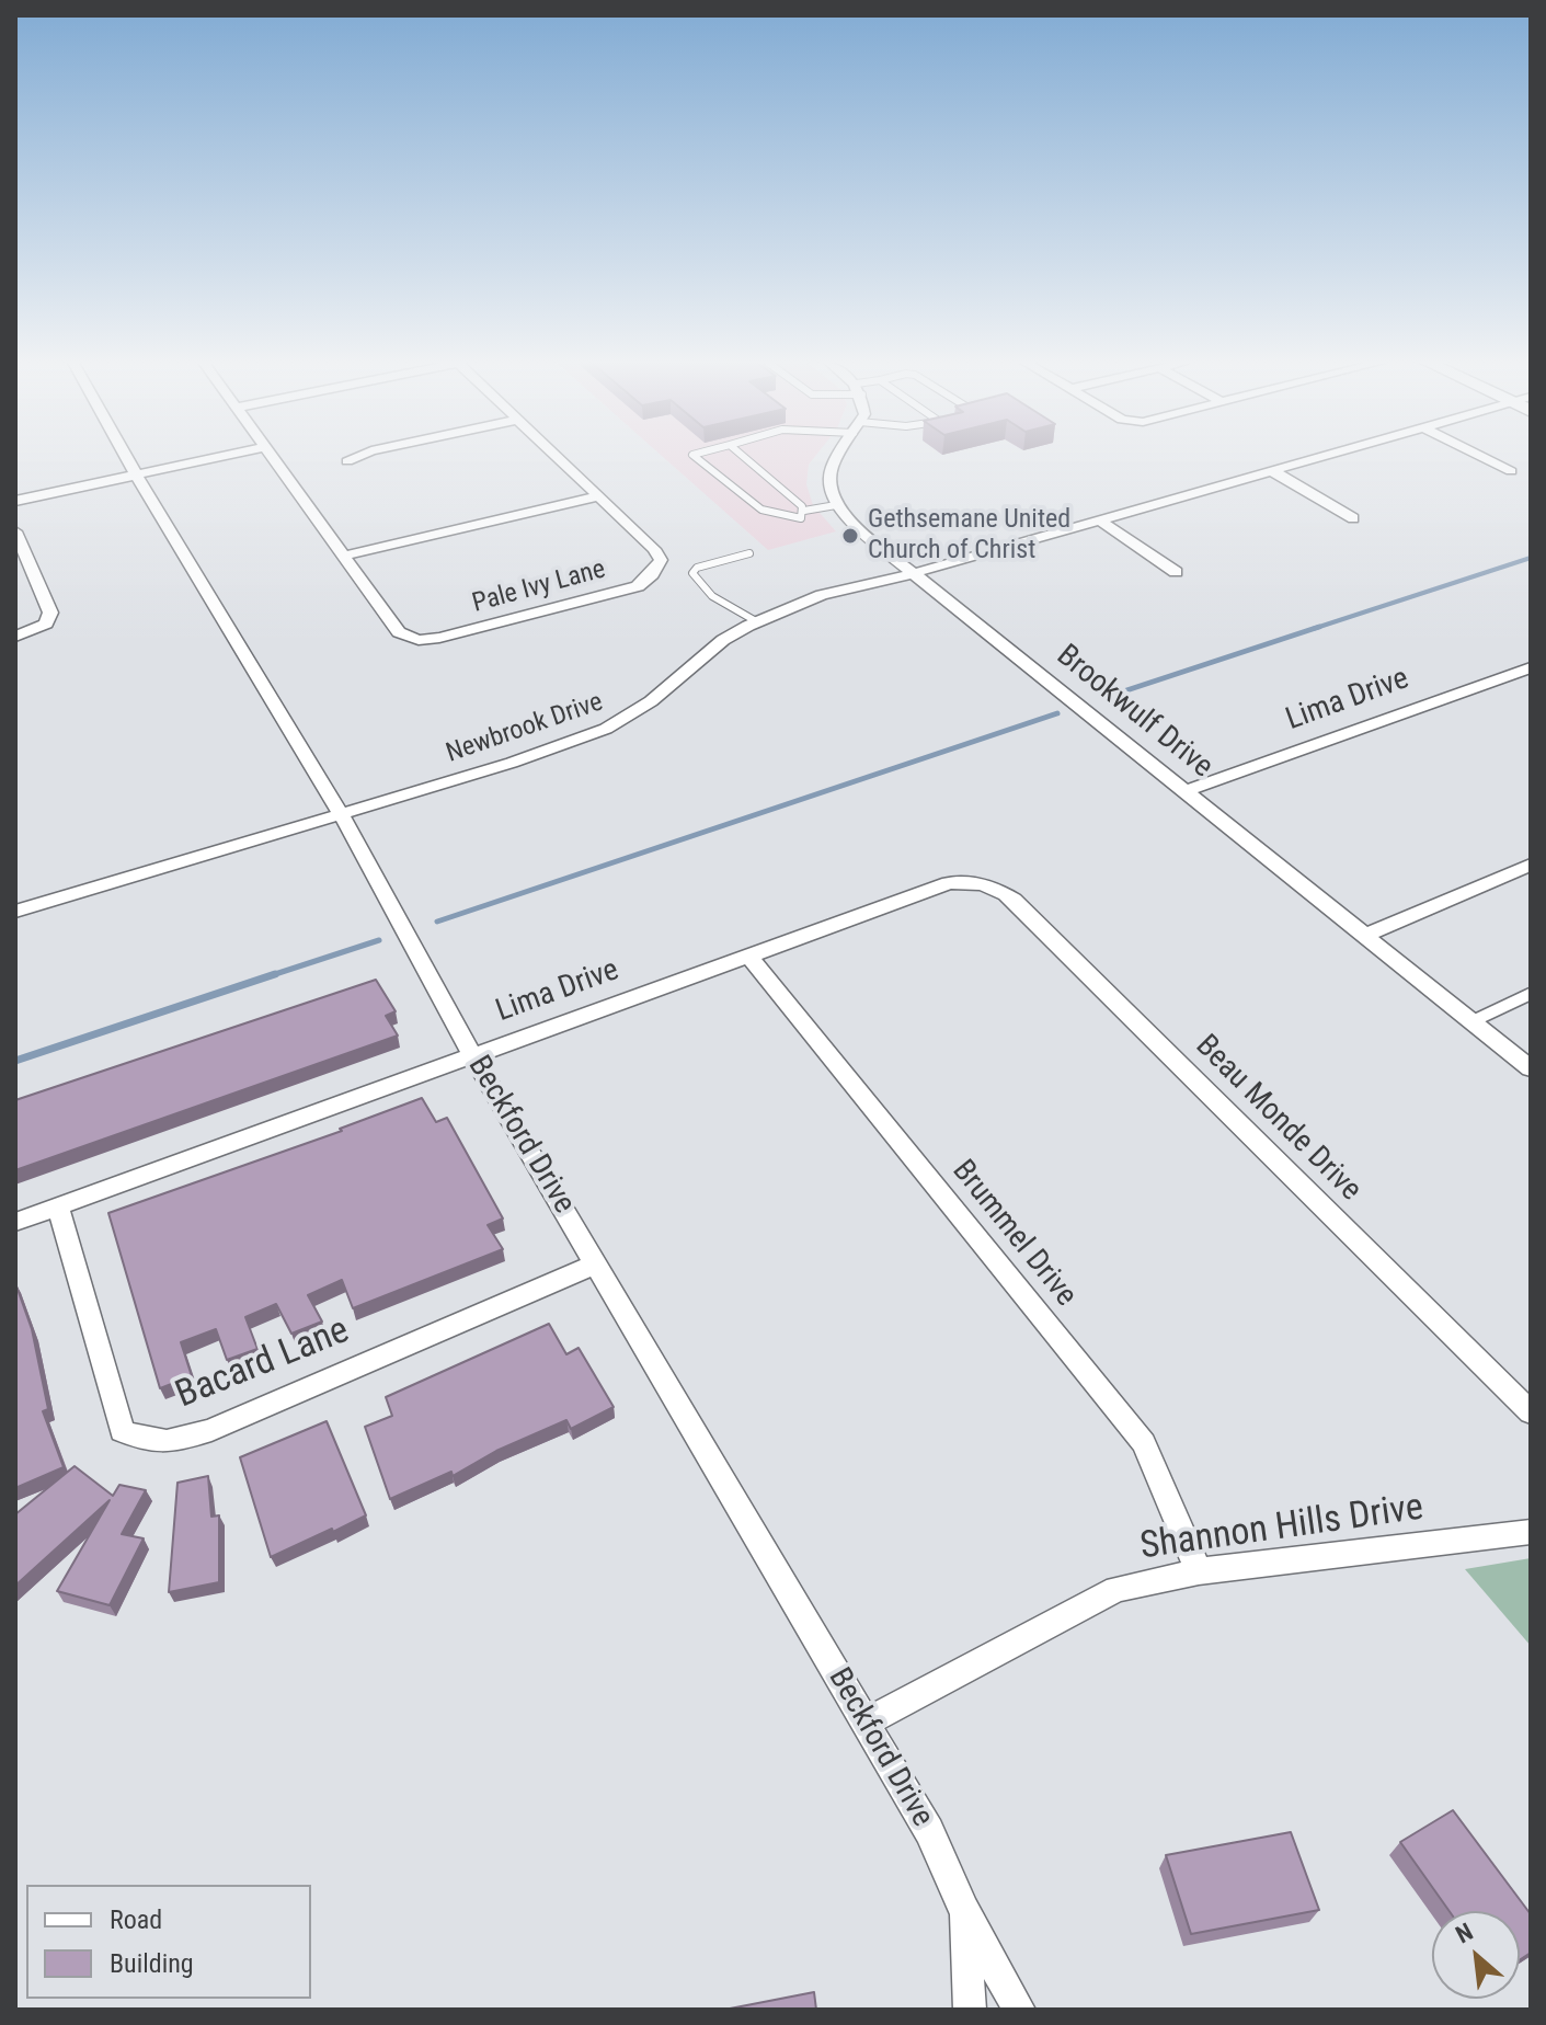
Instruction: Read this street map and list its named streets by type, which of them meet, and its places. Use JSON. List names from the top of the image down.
{
  "streets": {
    "street": [
      "Pale Ivy Lane",
      "Lima Drive",
      "Brookwulf Drive",
      "Newbrook Drive",
      "Beau Monde Drive",
      "Beckford Drive",
      "Brummel Drive",
      "Bacard Lane",
      "Shannon Hills Drive"
    ]
  },
  "crossings": [
    ["Lima Drive", "Brookwulf Drive"],
    ["Lima Drive", "Beau Monde Drive"],
    ["Lima Drive", "Beckford Drive"],
    ["Lima Drive", "Brummel Drive"],
    ["Lima Drive", "Bacard Lane"],
    ["Brookwulf Drive", "Newbrook Drive"],
    ["Newbrook Drive", "Beckford Drive"],
    ["Beckford Drive", "Bacard Lane"],
    ["Beckford Drive", "Shannon Hills Drive"],
    ["Brummel Drive", "Shannon Hills Drive"]
  ],
  "places": ["Gethsemane United Church of Christ"],
  "legend": ["Road", "Building"],
  "north": "top left"
}
